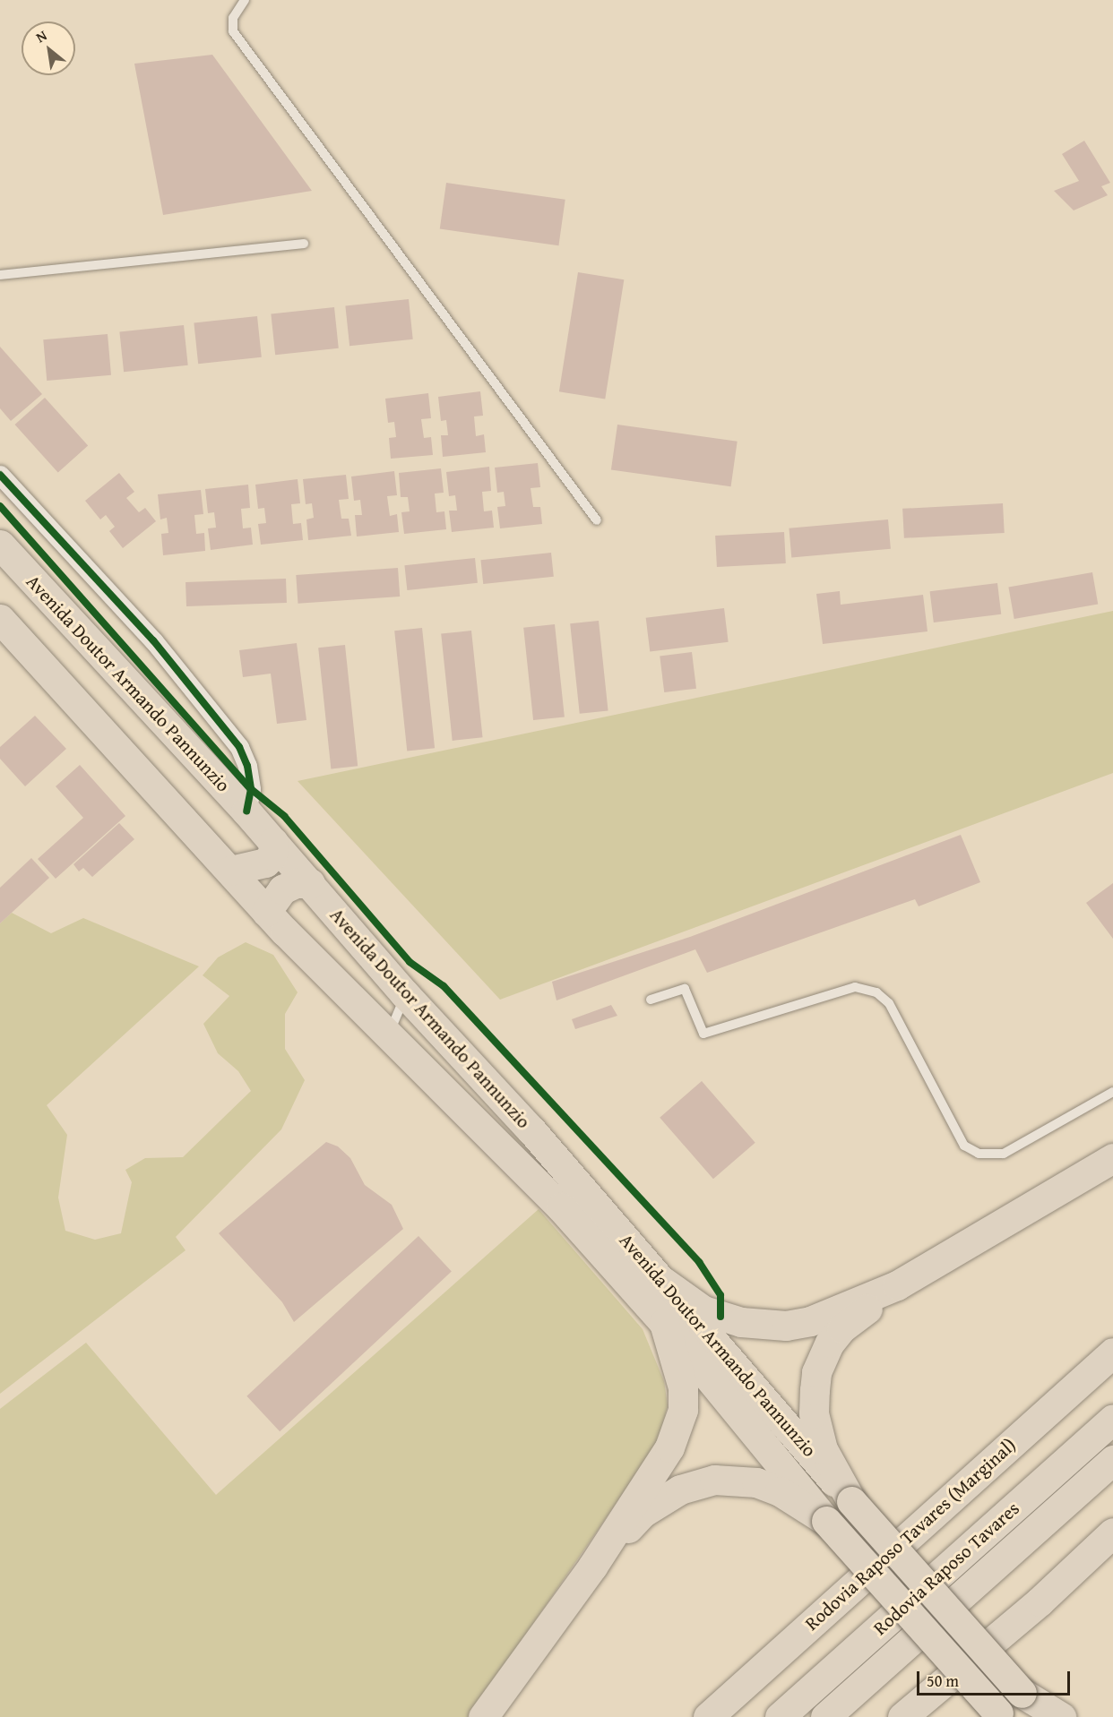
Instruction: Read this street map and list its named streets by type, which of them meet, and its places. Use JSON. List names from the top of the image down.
{
  "streets": {
    "main road": ["Avenida Doutor Armando Pannunzio", "Rodovia Raposo Tavares (Marginal)", "Rodovia Raposo Tavares"]
  },
  "scale_bar": "50 m",
  "north": "top left"
}
